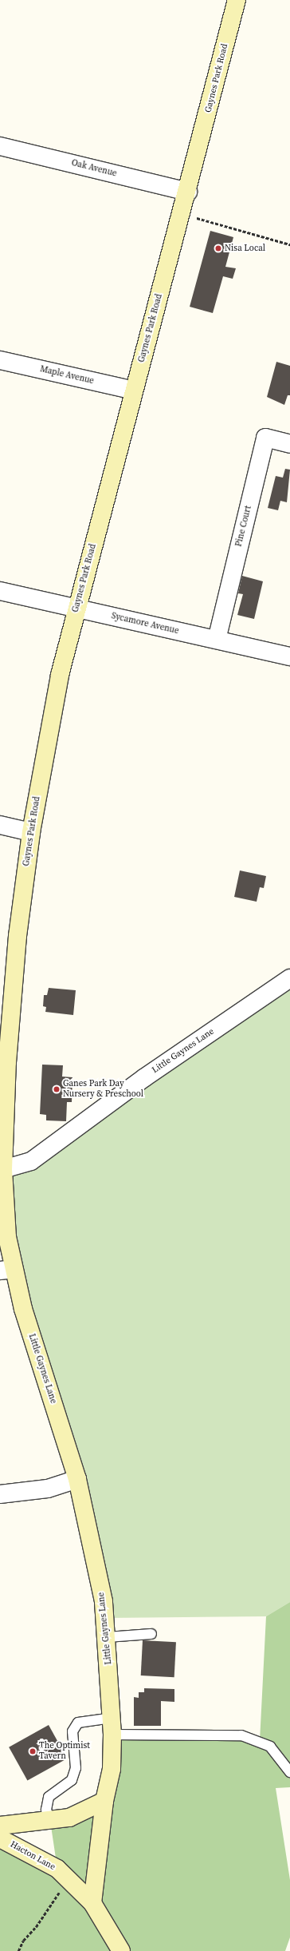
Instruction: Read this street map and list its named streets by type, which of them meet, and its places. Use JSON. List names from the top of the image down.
{
  "streets": {
    "street": [
      "Gaynes Park Road",
      "Oak Avenue",
      "Maple Avenue",
      "Pine Court",
      "Sycamore Avenue",
      "Little Gaynes Lane",
      "Hacton Lane"
    ]
  },
  "crossings": [
    ["Gaynes Park Road", "Oak Avenue"],
    ["Gaynes Park Road", "Maple Avenue"],
    ["Gaynes Park Road", "Sycamore Avenue"],
    ["Gaynes Park Road", "Little Gaynes Lane"],
    ["Pine Court", "Sycamore Avenue"],
    ["Little Gaynes Lane", "Hacton Lane"]
  ],
  "places": ["Nisa Local", "Ganes Park Day Nursery & Preschool", "The Optimist Tavern"]
}
